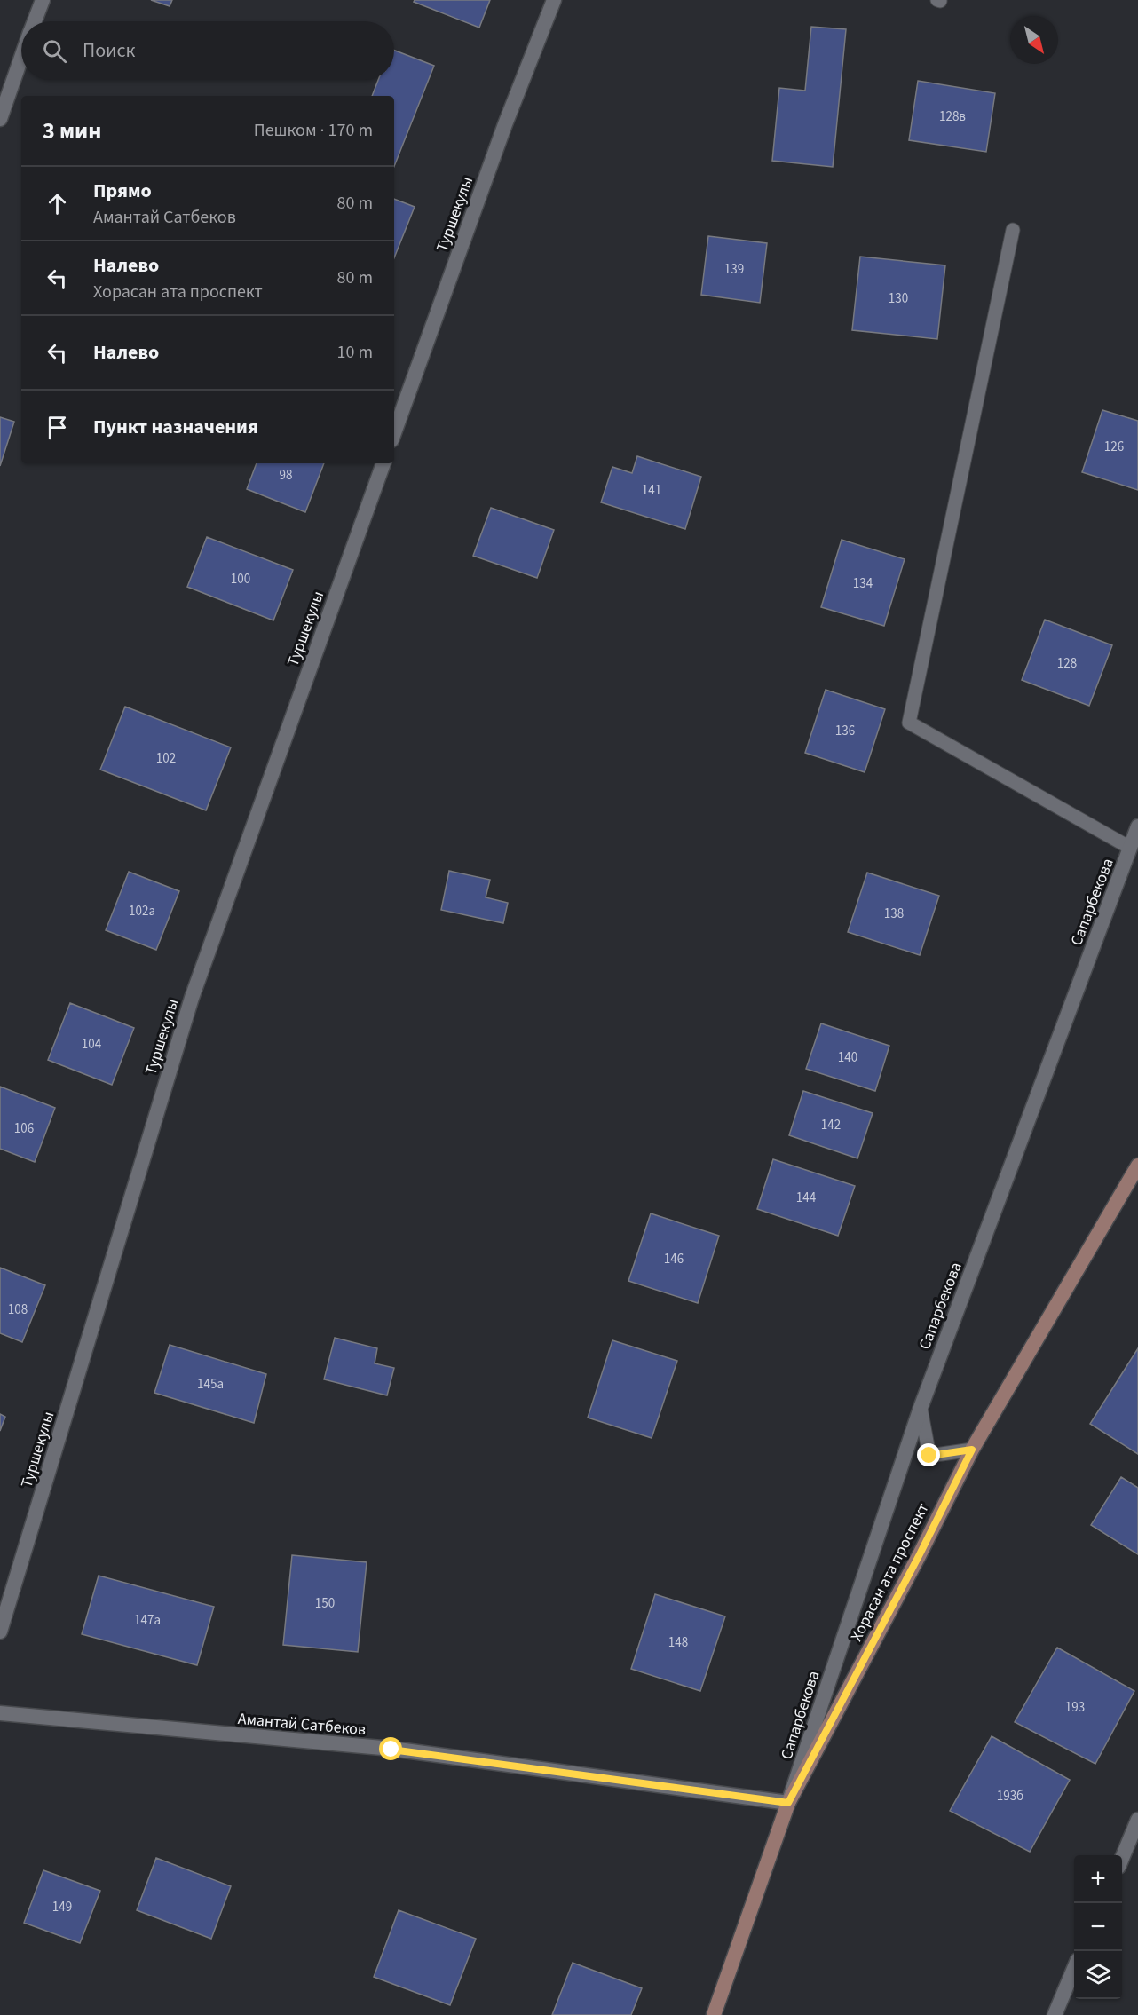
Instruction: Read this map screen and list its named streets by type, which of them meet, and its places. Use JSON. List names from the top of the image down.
{
  "streets": {
    "main road": ["Хорасан ата проспект"],
    "street": ["Туршекулы", "Сапарбекова", "Амантай Сатбеков"]
  },
  "crossings": [
    ["Сапарбекова", "Хорасан ата проспект"],
    ["Сапарбекова", "Амантай Сатбеков"],
    ["Хорасан ата проспект", "Амантай Сатбеков"]
  ],
  "house_numbers": [
    "128в",
    "139",
    "130",
    "126",
    "98",
    "141",
    "100",
    "134",
    "128",
    "136",
    "102",
    "102а",
    "138",
    "104",
    "140",
    "142",
    "106",
    "144",
    "146",
    "108",
    "145а",
    "150",
    "147а",
    "148",
    "193",
    "193б",
    "149"
  ],
  "north": "bottom right",
  "page": {
    "search": "Поиск",
    "heading": ["3 мин", "Пешком · 170 m"],
    "list": [
      ["Прямо", "Амантай Сатбеков", "80 m"],
      ["Налево", "Хорасан ата проспект", "80 m"],
      ["Налево", "10 m"],
      "Пункт назначения"
    ],
    "map_buttons": ["+", "−"]
  }
}
